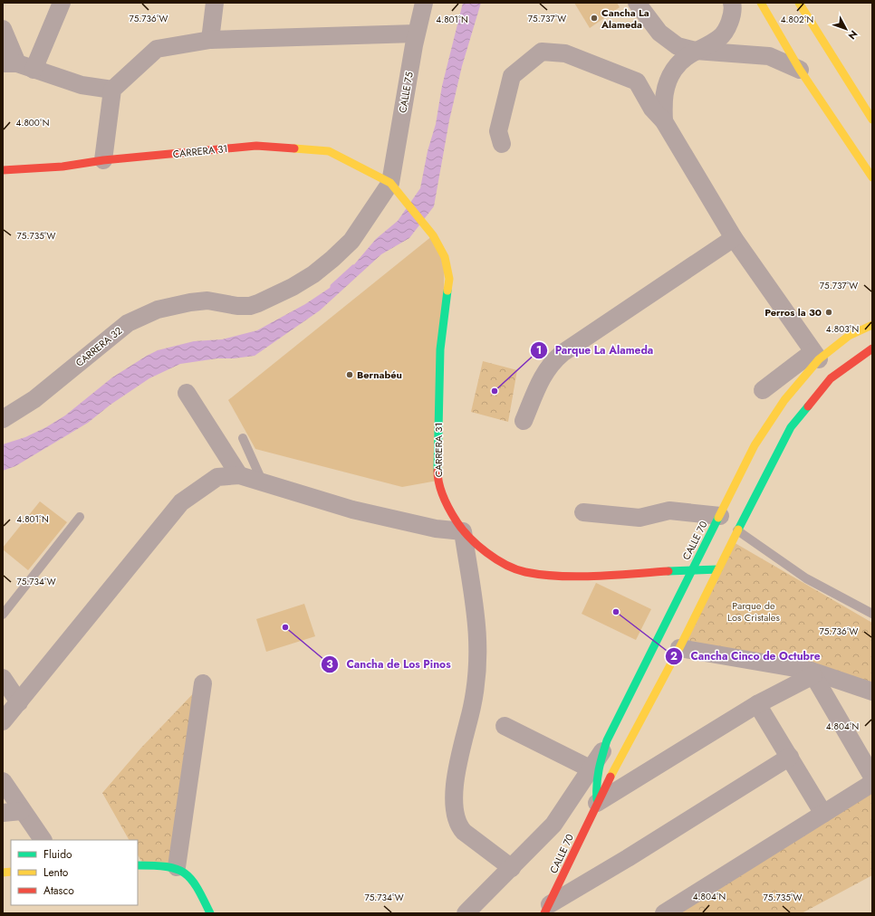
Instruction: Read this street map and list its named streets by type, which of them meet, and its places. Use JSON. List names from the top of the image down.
{
  "streets": {
    "main road": ["CARRERA 31", "CALLE 70"],
    "street": ["CALLE 75", "CARRERA 32"]
  },
  "crossings": [
    ["CALLE 75", "CARRERA 31"],
    ["CALLE 75", "CARRERA 32"],
    ["CARRERA 31", "CARRERA 32"],
    ["CARRERA 31", "CALLE 70"]
  ],
  "parks": ["Parque de Los Cristales"],
  "places": [
    "Cancha La Alameda",
    "Perros la 30",
    "Bernabéu",
    "Parque La Alameda",
    "Cancha Cinco de Octubre",
    "Cancha de Los Pinos"
  ],
  "legend": ["Fluido", "Lento", "Atasco"],
  "north": "bottom right",
  "coordinates": [
    "75.736°W",
    "75.737°W",
    "4.801°N",
    "4.802°N",
    "4.800°N",
    "75.735°W",
    "4.803°N",
    "75.734°W",
    "4.804°N"
  ]
}
